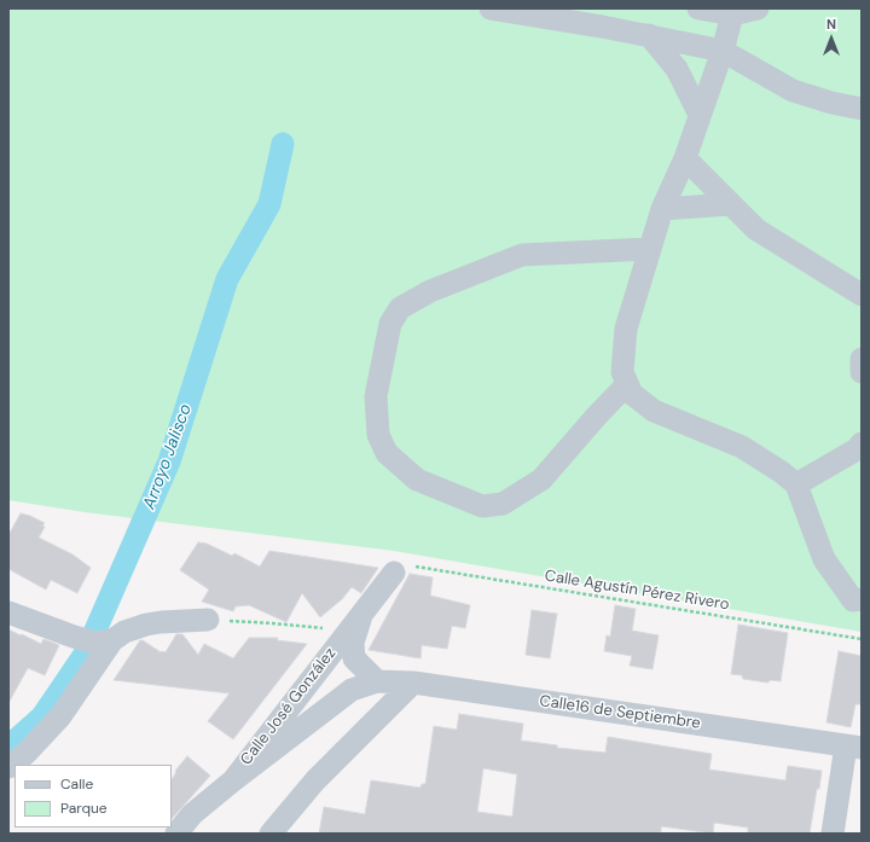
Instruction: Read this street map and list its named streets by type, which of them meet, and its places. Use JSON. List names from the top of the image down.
{
  "streets": {
    "street": ["Calle José González", "Calle16 de Septiembre"],
    "path": ["Calle Agustín Pérez Rivero"]
  },
  "crossings": [
    ["Calle Agustín Pérez Rivero", "Calle José González"]
  ],
  "water": ["Arroyo Jalisco"],
  "legend": ["Calle", "Parque"],
  "north": "top"
}
